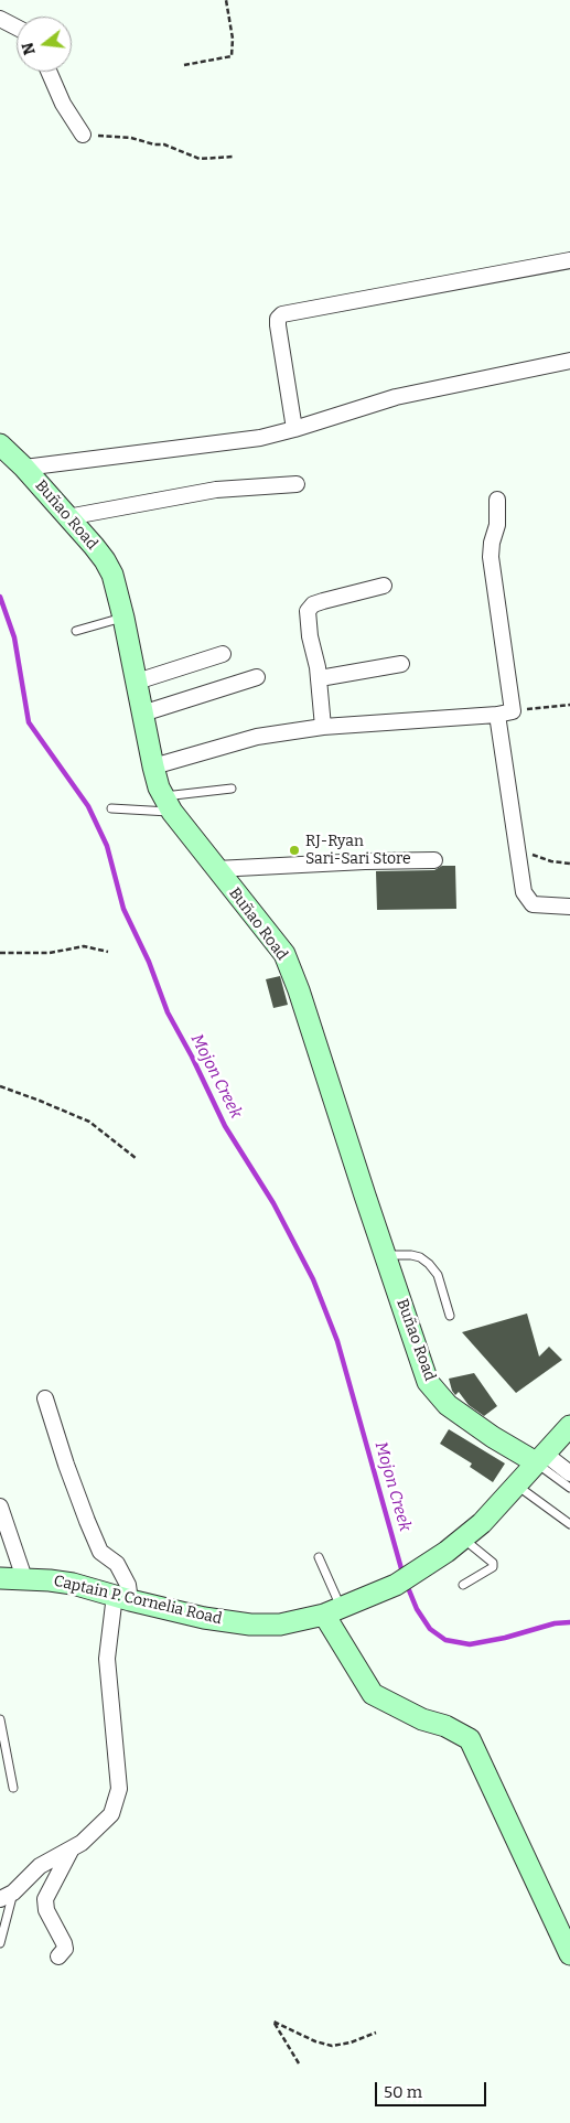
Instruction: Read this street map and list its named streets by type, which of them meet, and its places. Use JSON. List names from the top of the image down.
{
  "streets": {
    "street": ["Buñao Road", "Captain P. Cornelia Road"]
  },
  "crossings": [
    ["Buñao Road", "Captain P. Cornelia Road"]
  ],
  "water": ["Mojon Creek"],
  "places": ["RJ-Ryan Sari-Sari Store"],
  "scale_bar": "50 m",
  "north": "left"
}
